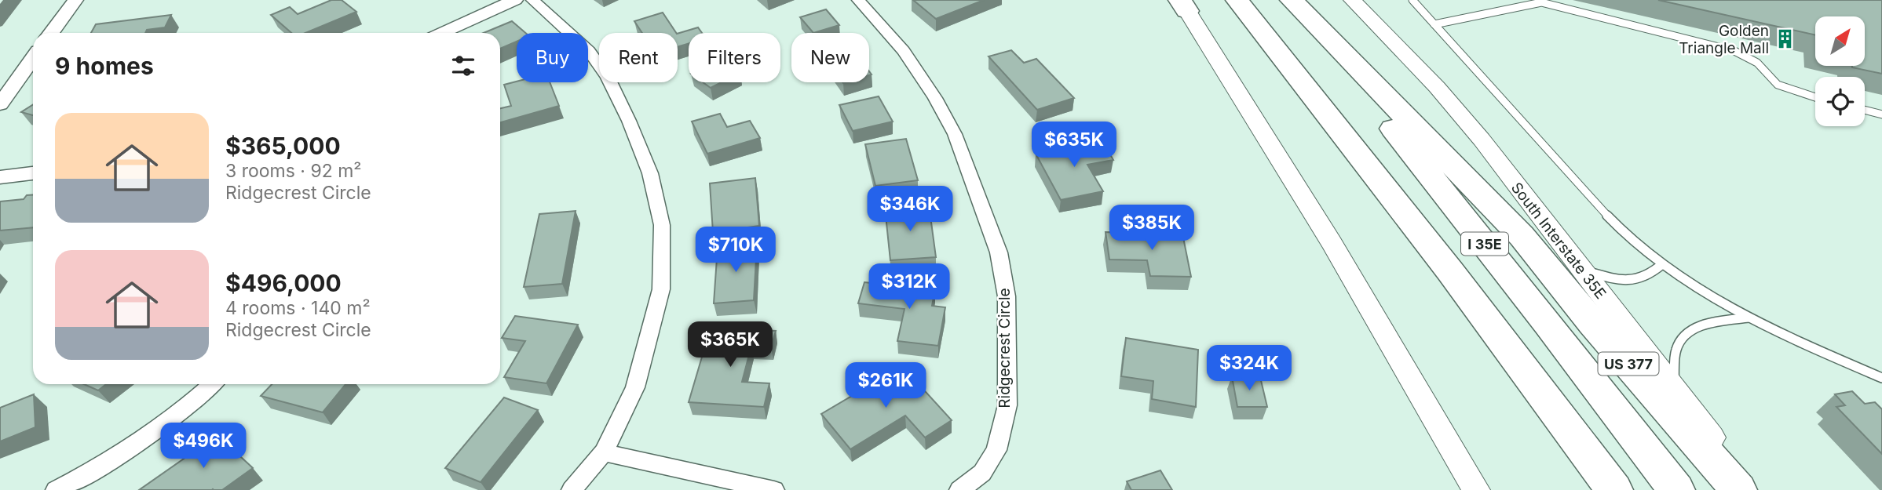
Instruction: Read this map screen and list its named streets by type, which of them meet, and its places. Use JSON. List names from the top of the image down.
{
  "streets": {
    "highway": ["I 35E", "US 377"],
    "main road": ["South Interstate 35E"],
    "street": ["Ridgecrest Circle"]
  },
  "crossings": [
    ["I 35E", "US 377"]
  ],
  "places": {
    "building": ["Golden Triangle Mall"]
  },
  "north": "top right",
  "page": {
    "chip": [
      "Buy",
      "Rent",
      "Filters",
      "New"
    ],
    "heading": "9 homes",
    "list": [
      {
        "name": "$365,000",
        "note": "3 rooms · 92 m² · Ridgecrest Circle"
      },
      {
        "name": "$496,000",
        "note": "4 rooms · 140 m² · Ridgecrest Circle"
      }
    ],
    "price": [
      "$635K",
      "$346K",
      "$385K",
      "$710K",
      "$312K",
      "$365K",
      "$324K",
      "$261K",
      "$496K"
    ]
  }
}
